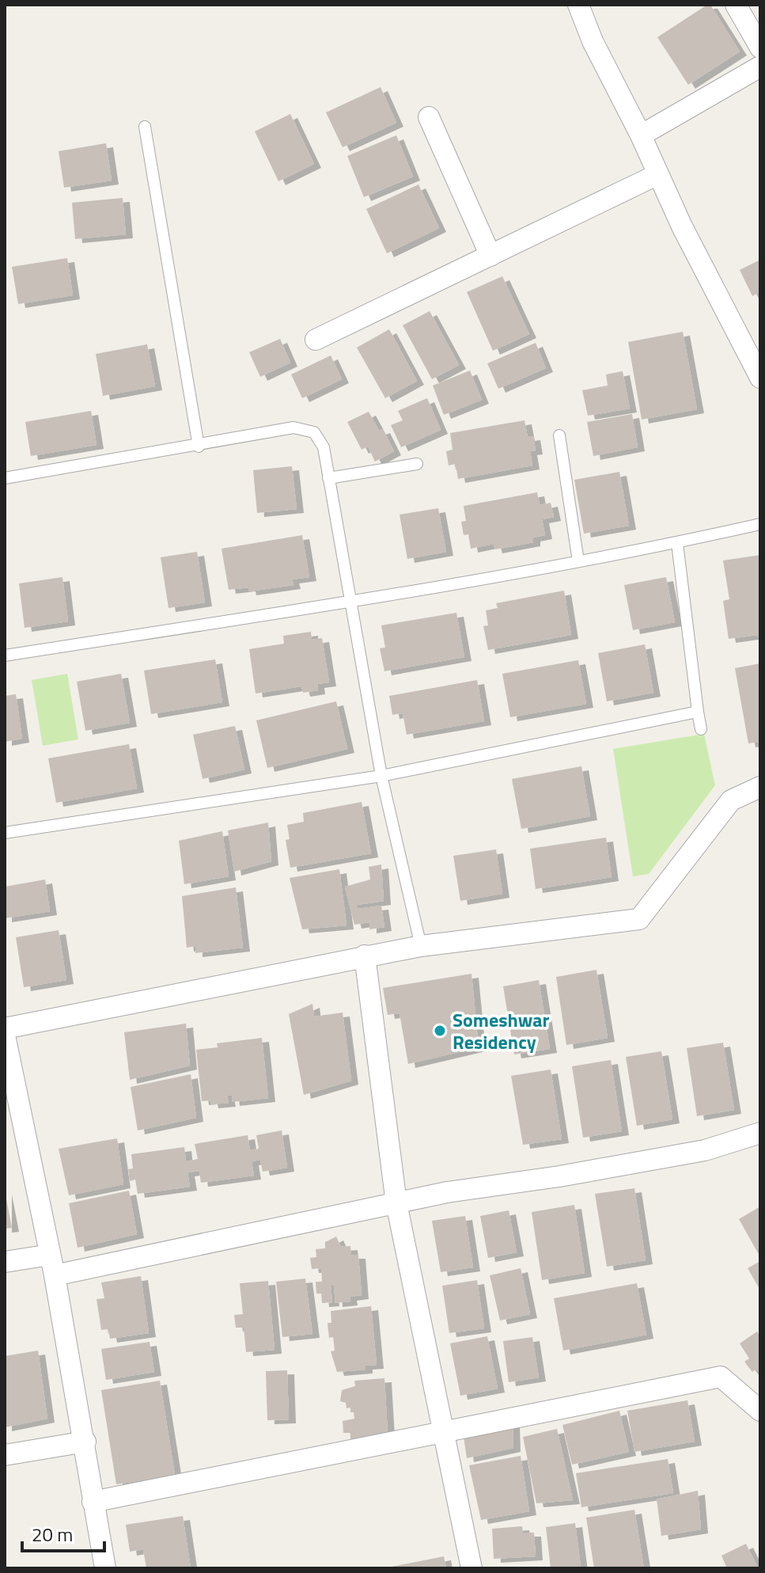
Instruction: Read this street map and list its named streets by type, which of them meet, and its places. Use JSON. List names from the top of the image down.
{
  "places": ["Someshwar Residency"],
  "scale_bar": "20 m"
}
